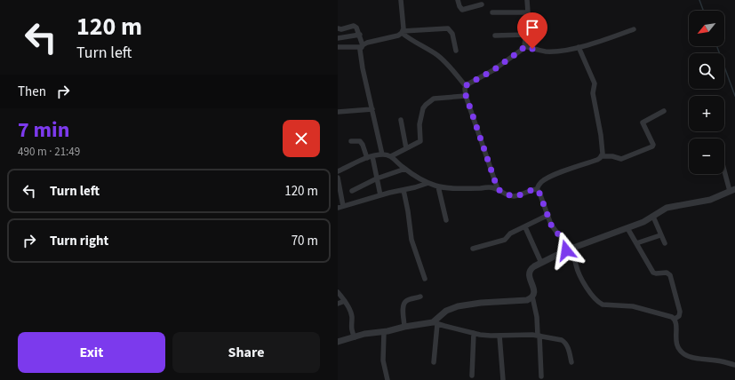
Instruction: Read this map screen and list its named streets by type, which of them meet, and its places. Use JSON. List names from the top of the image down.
{
  "north": "bottom left",
  "page": {
    "turn": ["120 m", "Turn left"],
    "map_buttons": ["+", "−"],
    "then": "Then",
    "heading": ["7 min", "490 m · 21:49"],
    "list": [
      {
        "name": "Turn left",
        "value": "120 m"
      },
      {
        "name": "Turn right",
        "value": "70 m"
      }
    ],
    "buttons": ["Exit", "Share"]
  }
}
